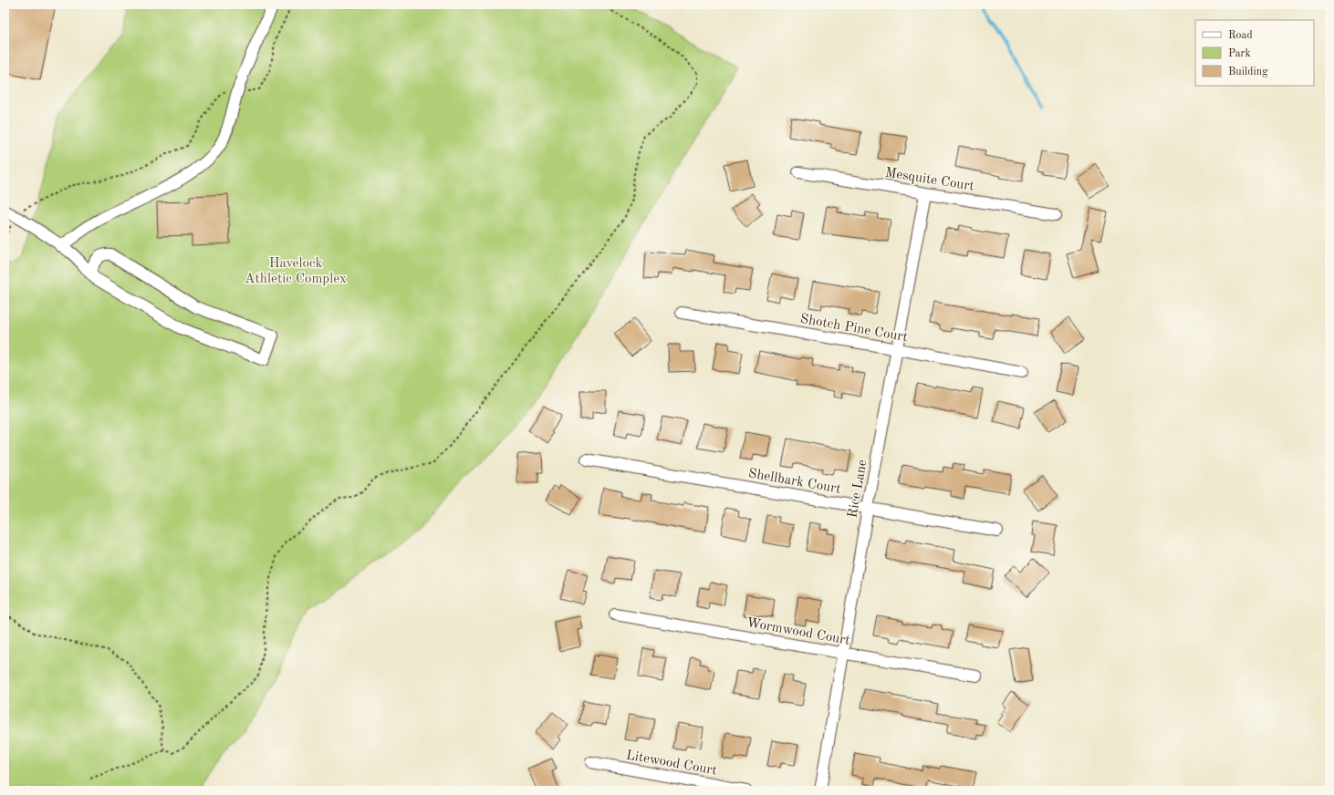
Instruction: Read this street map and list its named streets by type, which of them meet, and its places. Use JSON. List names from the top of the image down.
{
  "streets": {
    "street": [
      "Mesquite Court",
      "Shotch Pine Court",
      "Shellbark Court",
      "Rice Lane",
      "Wormwood Court",
      "Litewood Court"
    ]
  },
  "crossings": [
    ["Mesquite Court", "Rice Lane"],
    ["Shotch Pine Court", "Rice Lane"],
    ["Shellbark Court", "Rice Lane"],
    ["Rice Lane", "Wormwood Court"]
  ],
  "parks": ["Havelock Athletic Complex"],
  "legend": ["Road", "Park", "Building"]
}
